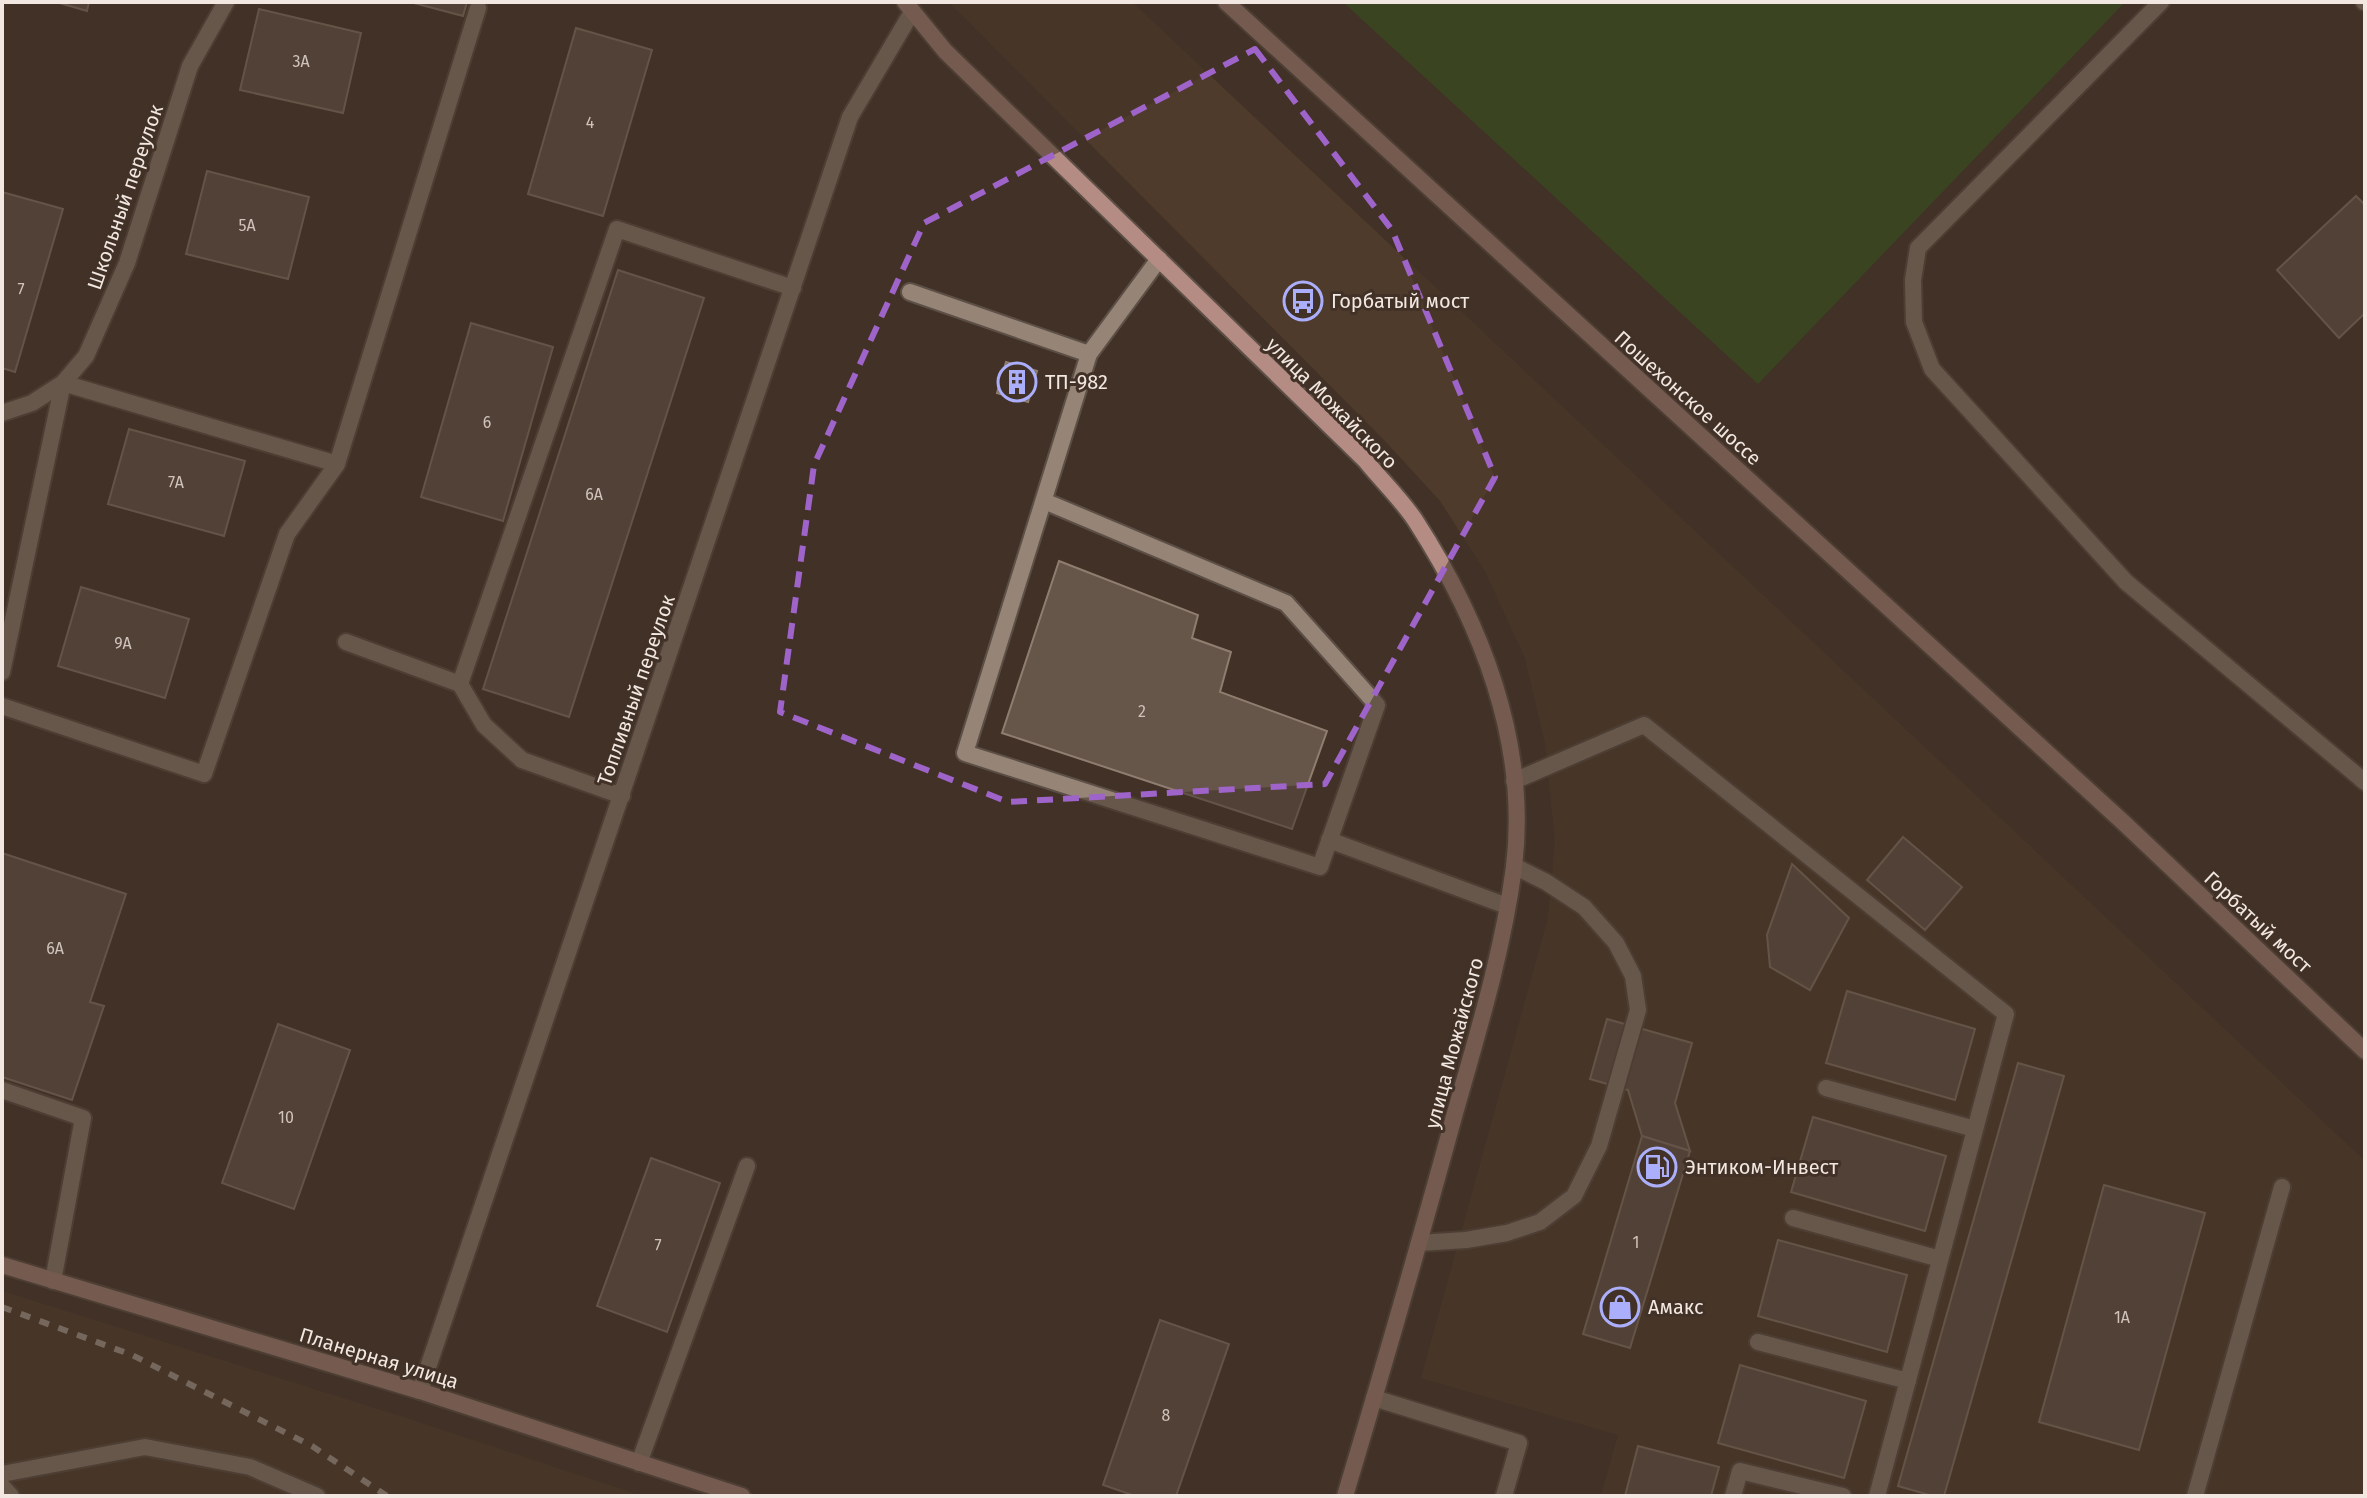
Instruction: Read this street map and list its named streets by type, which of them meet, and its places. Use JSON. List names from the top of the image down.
{
  "streets": {
    "main road": [
      "Пошехонское шоссе",
      "улица Можайского",
      "Горбатый мост",
      "Планерная улица"
    ],
    "street": ["Школьный переулок", "Топливный переулок"]
  },
  "crossings": [
    ["Пошехонское шоссе", "Горбатый мост"],
    ["улица Можайского", "Топливный переулок"],
    ["Топливный переулок", "Планерная улица"]
  ],
  "places": {
    "bus stop": ["Горбатый мост"],
    "building": ["ТП-982"],
    "fuel station": ["Энтиком-Инвест"],
    "shop": ["Амакс"]
  },
  "house_numbers": [
    "3А",
    "4",
    "5А",
    "7",
    "6",
    "7А",
    "6А",
    "9А",
    "2",
    "6А",
    "10",
    "1",
    "7",
    "1А",
    "8"
  ]
}
